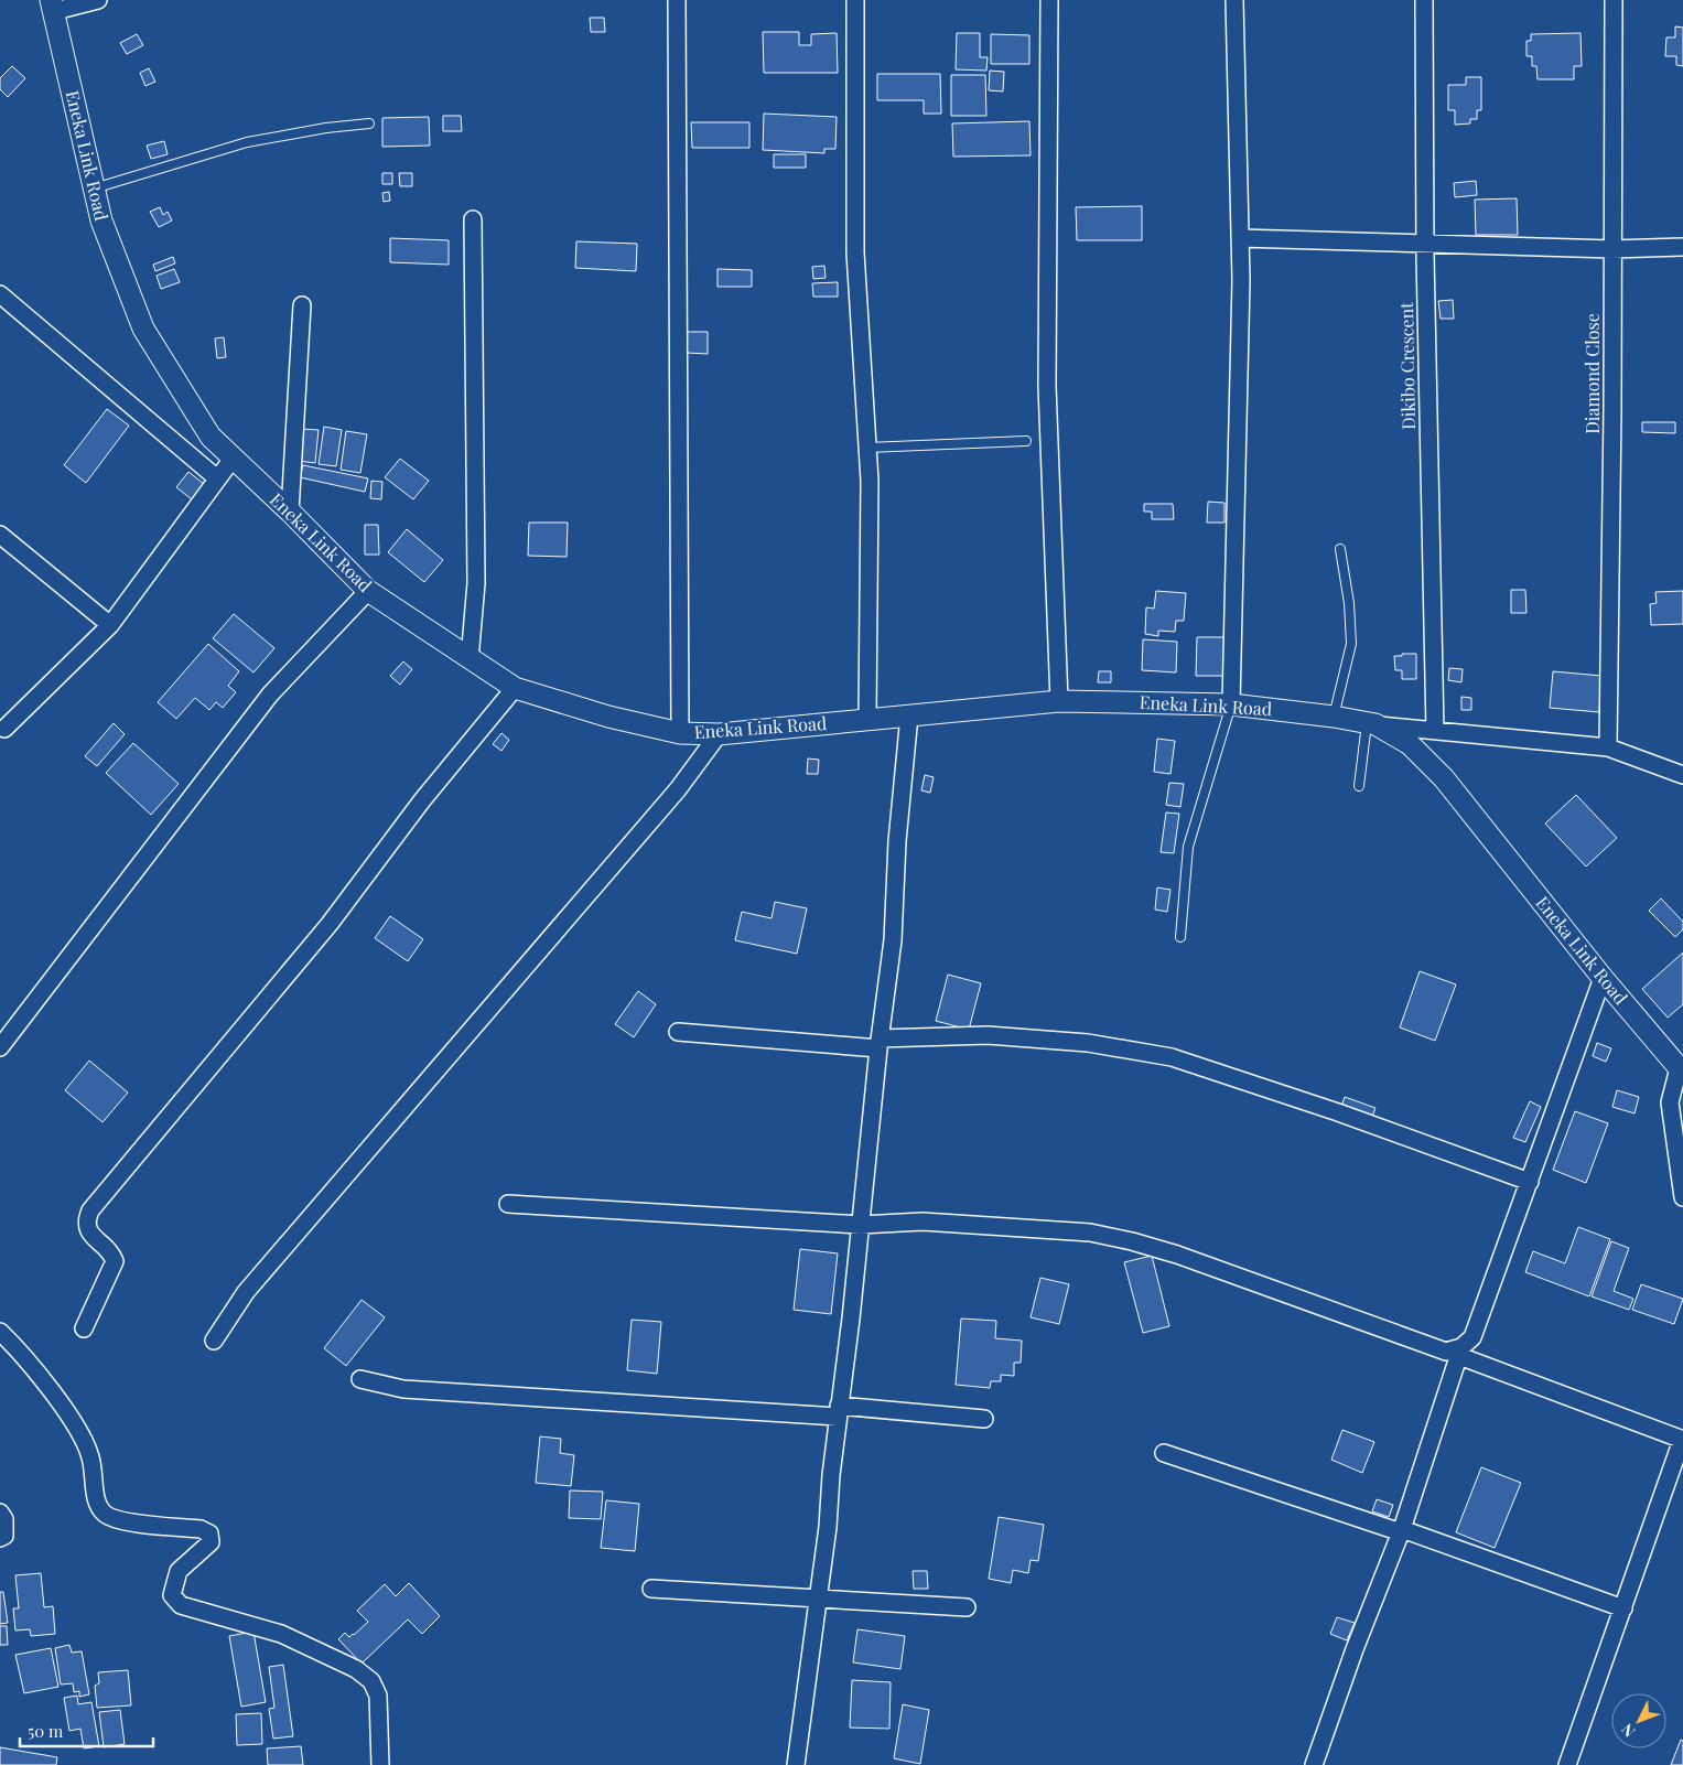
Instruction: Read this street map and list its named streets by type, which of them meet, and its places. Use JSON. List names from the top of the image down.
{
  "streets": {
    "street": ["Eneka Link Road", "Dikibo Crescent", "Diamond Close"]
  },
  "scale_bar": "50 m",
  "north": "bottom left"
}
